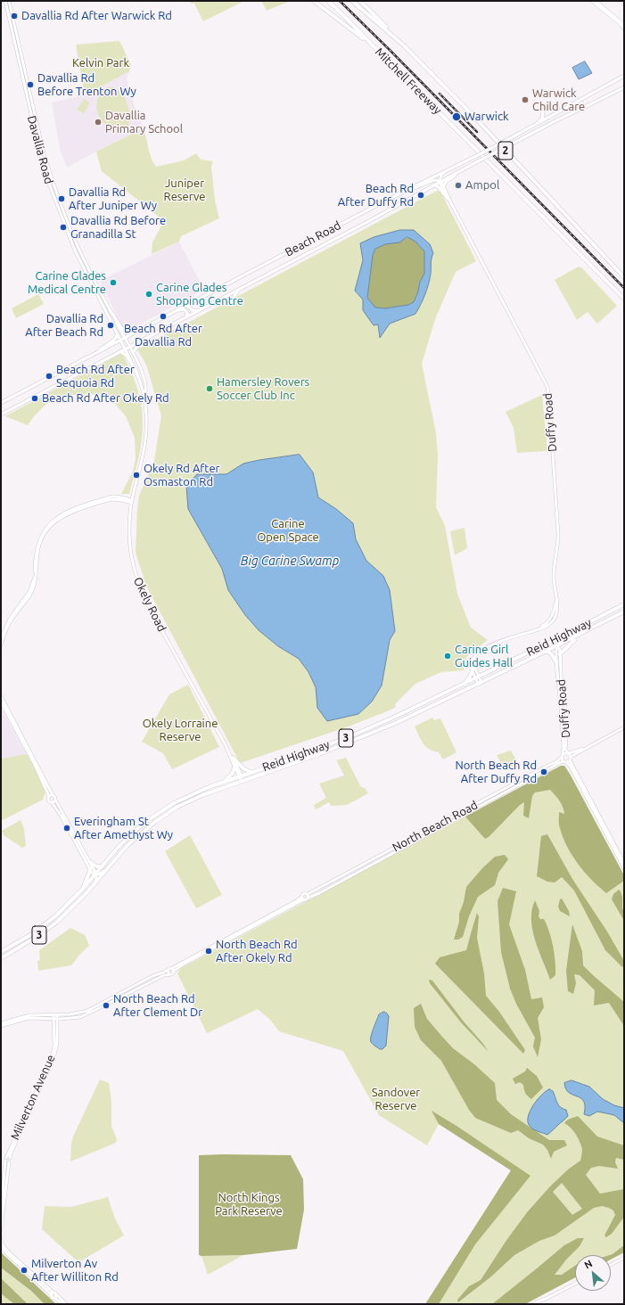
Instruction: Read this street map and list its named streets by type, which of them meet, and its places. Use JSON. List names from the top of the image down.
{
  "streets": {
    "highway": [
      "Mitchell Freeway",
      "2",
      "Reid Highway",
      "3"
    ],
    "main road": [
      "Davallia Road",
      "Beach Road",
      "Duffy Road",
      "Okely Road",
      "North Beach Road",
      "Milverton Avenue"
    ]
  },
  "crossings": [
    ["Davallia Road", "Beach Road"],
    ["Davallia Road", "Okely Road"],
    ["Beach Road", "Duffy Road"],
    ["Beach Road", "Okely Road"],
    ["Duffy Road", "Reid Highway"],
    ["Duffy Road", "North Beach Road"],
    ["Okely Road", "Reid Highway"]
  ],
  "water": ["Big Carine Swamp"],
  "parks": [
    "Kelvin Park",
    "Juniper Reserve",
    "Carine Open Space",
    "Okely Lorraine Reserve",
    "Sandover Reserve",
    "North Kings Park Reserve"
  ],
  "places": [
    "Davallia Rd After Warwick Rd",
    "Davallia Rd Before Trenton Wy",
    "Warwick Child Care",
    "Warwick",
    "Davallia Primary School",
    "Ampol",
    "Beach Rd After Duffy Rd",
    "Davallia Rd After Juniper Wy",
    "Davallia Rd Before Granadilla St",
    "Carine Glades Medical Centre",
    "Carine Glades Shopping Centre",
    "Beach Rd After Davallia Rd",
    "Davallia Rd After Beach Rd",
    "Beach Rd After Sequoia Rd",
    "Hamersley Rovers Soccer Club Inc",
    "Beach Rd After Okely Rd",
    "Okely Rd After Osmaston Rd",
    "Carine Girl Guides Hall",
    "North Beach Rd After Duffy Rd",
    "Everingham St After Amethyst Wy",
    "North Beach Rd After Okely Rd",
    "North Beach Rd After Clement Dr",
    "Milverton Av After Williton Rd"
  ],
  "north": "top left"
}
